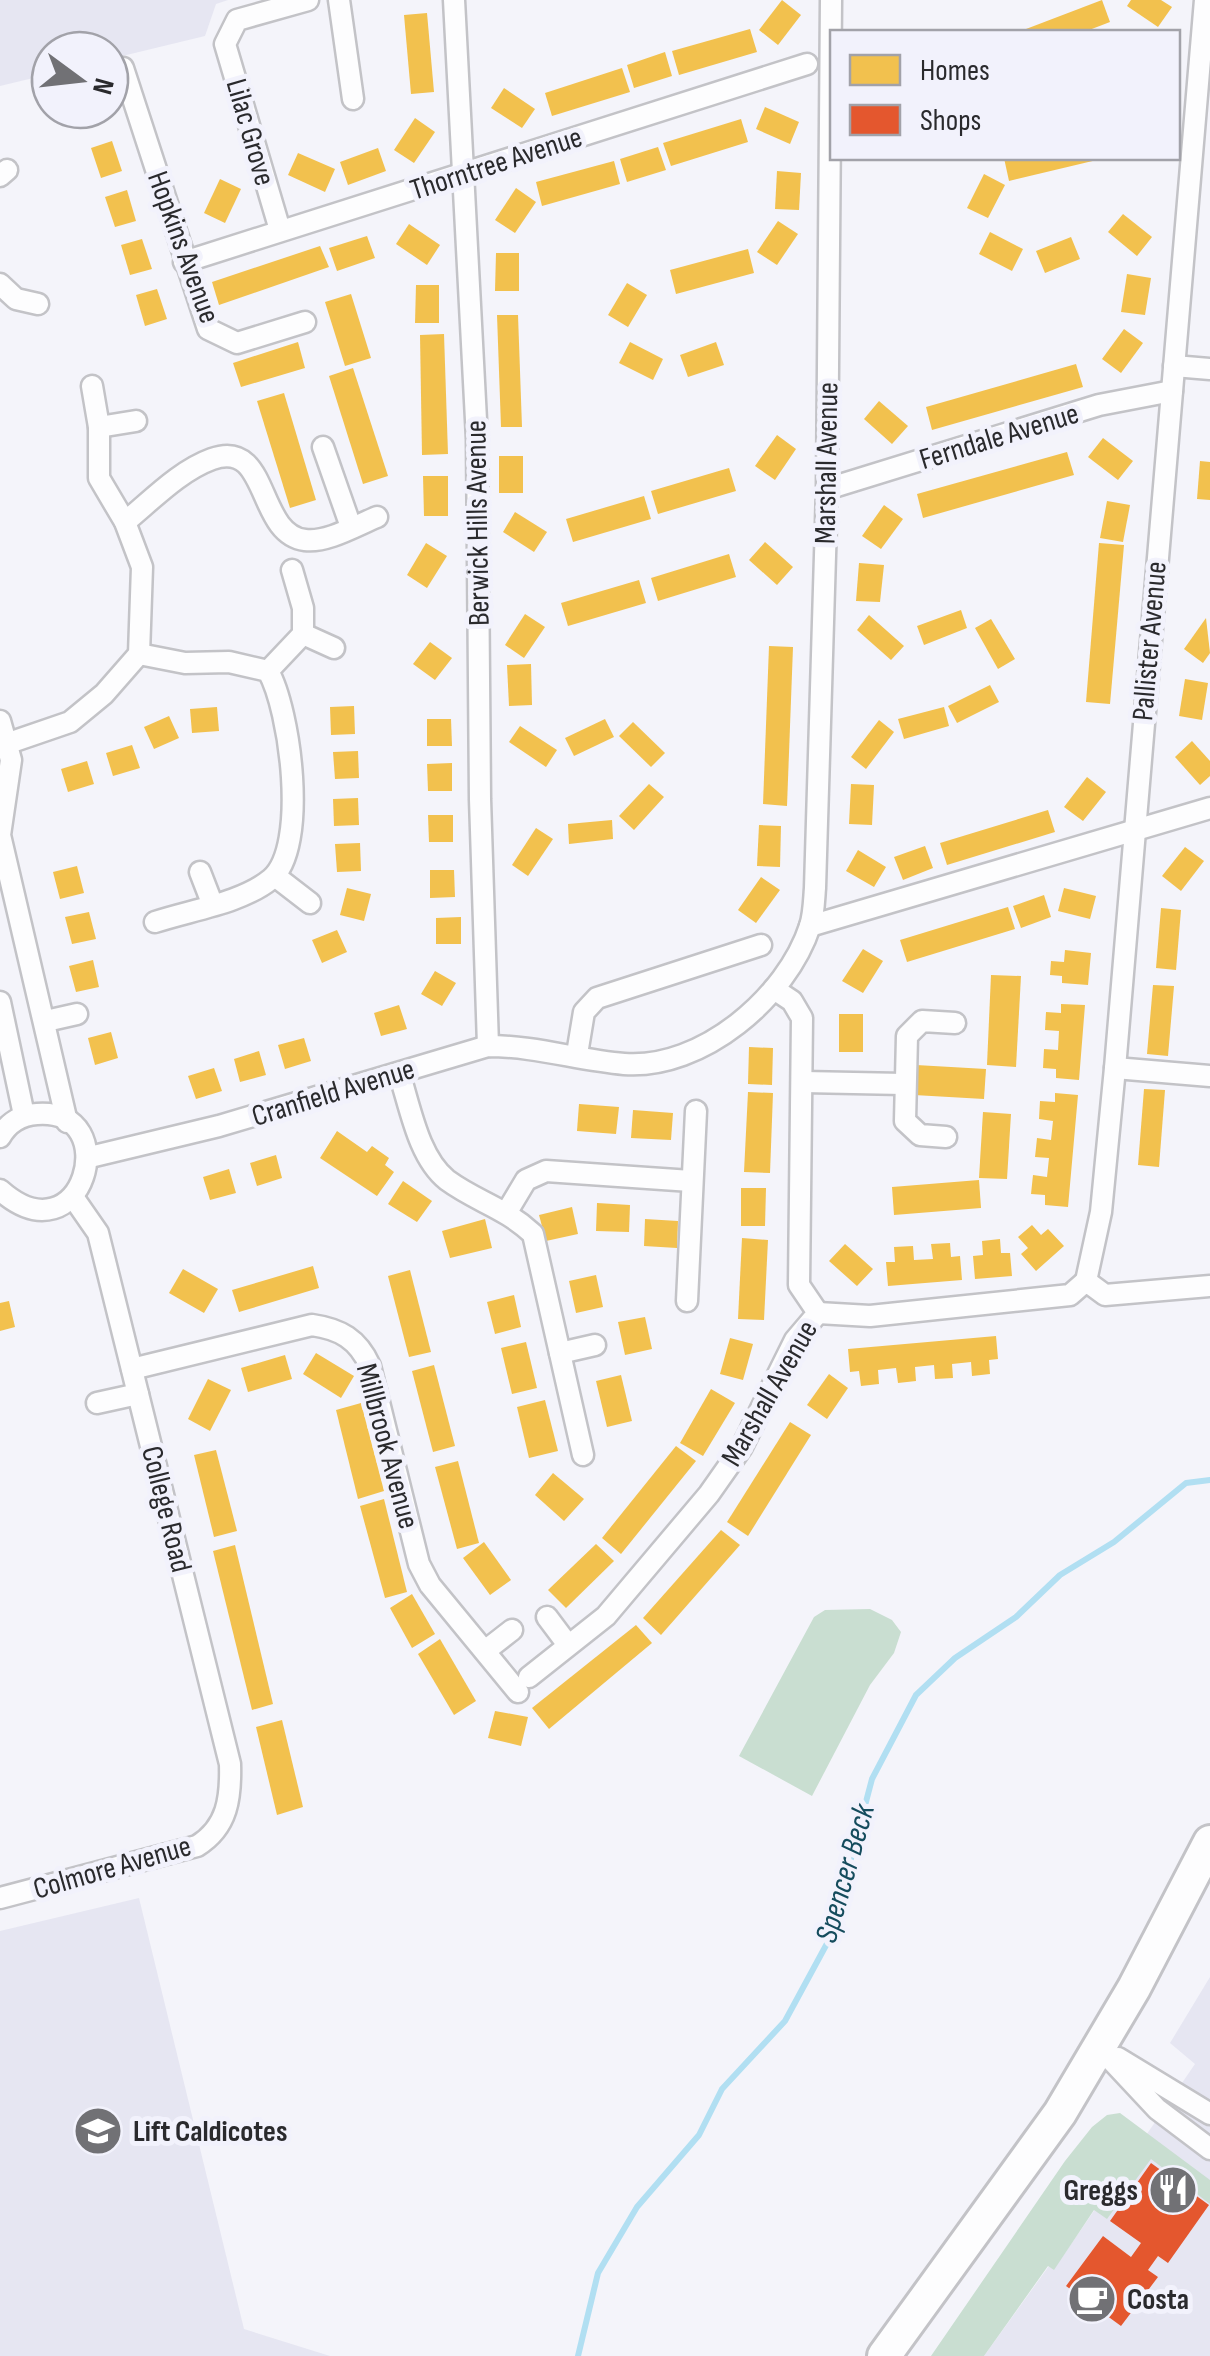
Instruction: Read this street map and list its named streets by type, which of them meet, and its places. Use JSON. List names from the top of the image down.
{
  "streets": {
    "street": [
      "Lilac Grove",
      "Thorntree Avenue",
      "Hopkins Avenue",
      "Ferndale Avenue",
      "Marshall Avenue",
      "Berwick Hills Avenue",
      "Pallister Avenue",
      "Cranfield Avenue",
      "Millbrook Avenue",
      "College Road",
      "Colmore Avenue"
    ]
  },
  "crossings": [
    ["Lilac Grove", "Thorntree Avenue"],
    ["Thorntree Avenue", "Hopkins Avenue"],
    ["Thorntree Avenue", "Berwick Hills Avenue"],
    ["Ferndale Avenue", "Marshall Avenue"],
    ["Ferndale Avenue", "Pallister Avenue"],
    ["Marshall Avenue", "Cranfield Avenue"],
    ["Marshall Avenue", "Millbrook Avenue"],
    ["Berwick Hills Avenue", "Cranfield Avenue"],
    ["Millbrook Avenue", "College Road"],
    ["College Road", "Colmore Avenue"]
  ],
  "water": ["Spencer Beck"],
  "places": {
    "school or university": ["Lift Caldicotes"],
    "restaurant": ["Greggs"],
    "cafe": ["Costa"]
  },
  "legend": ["Homes", "Shops"],
  "north": "right"
}
